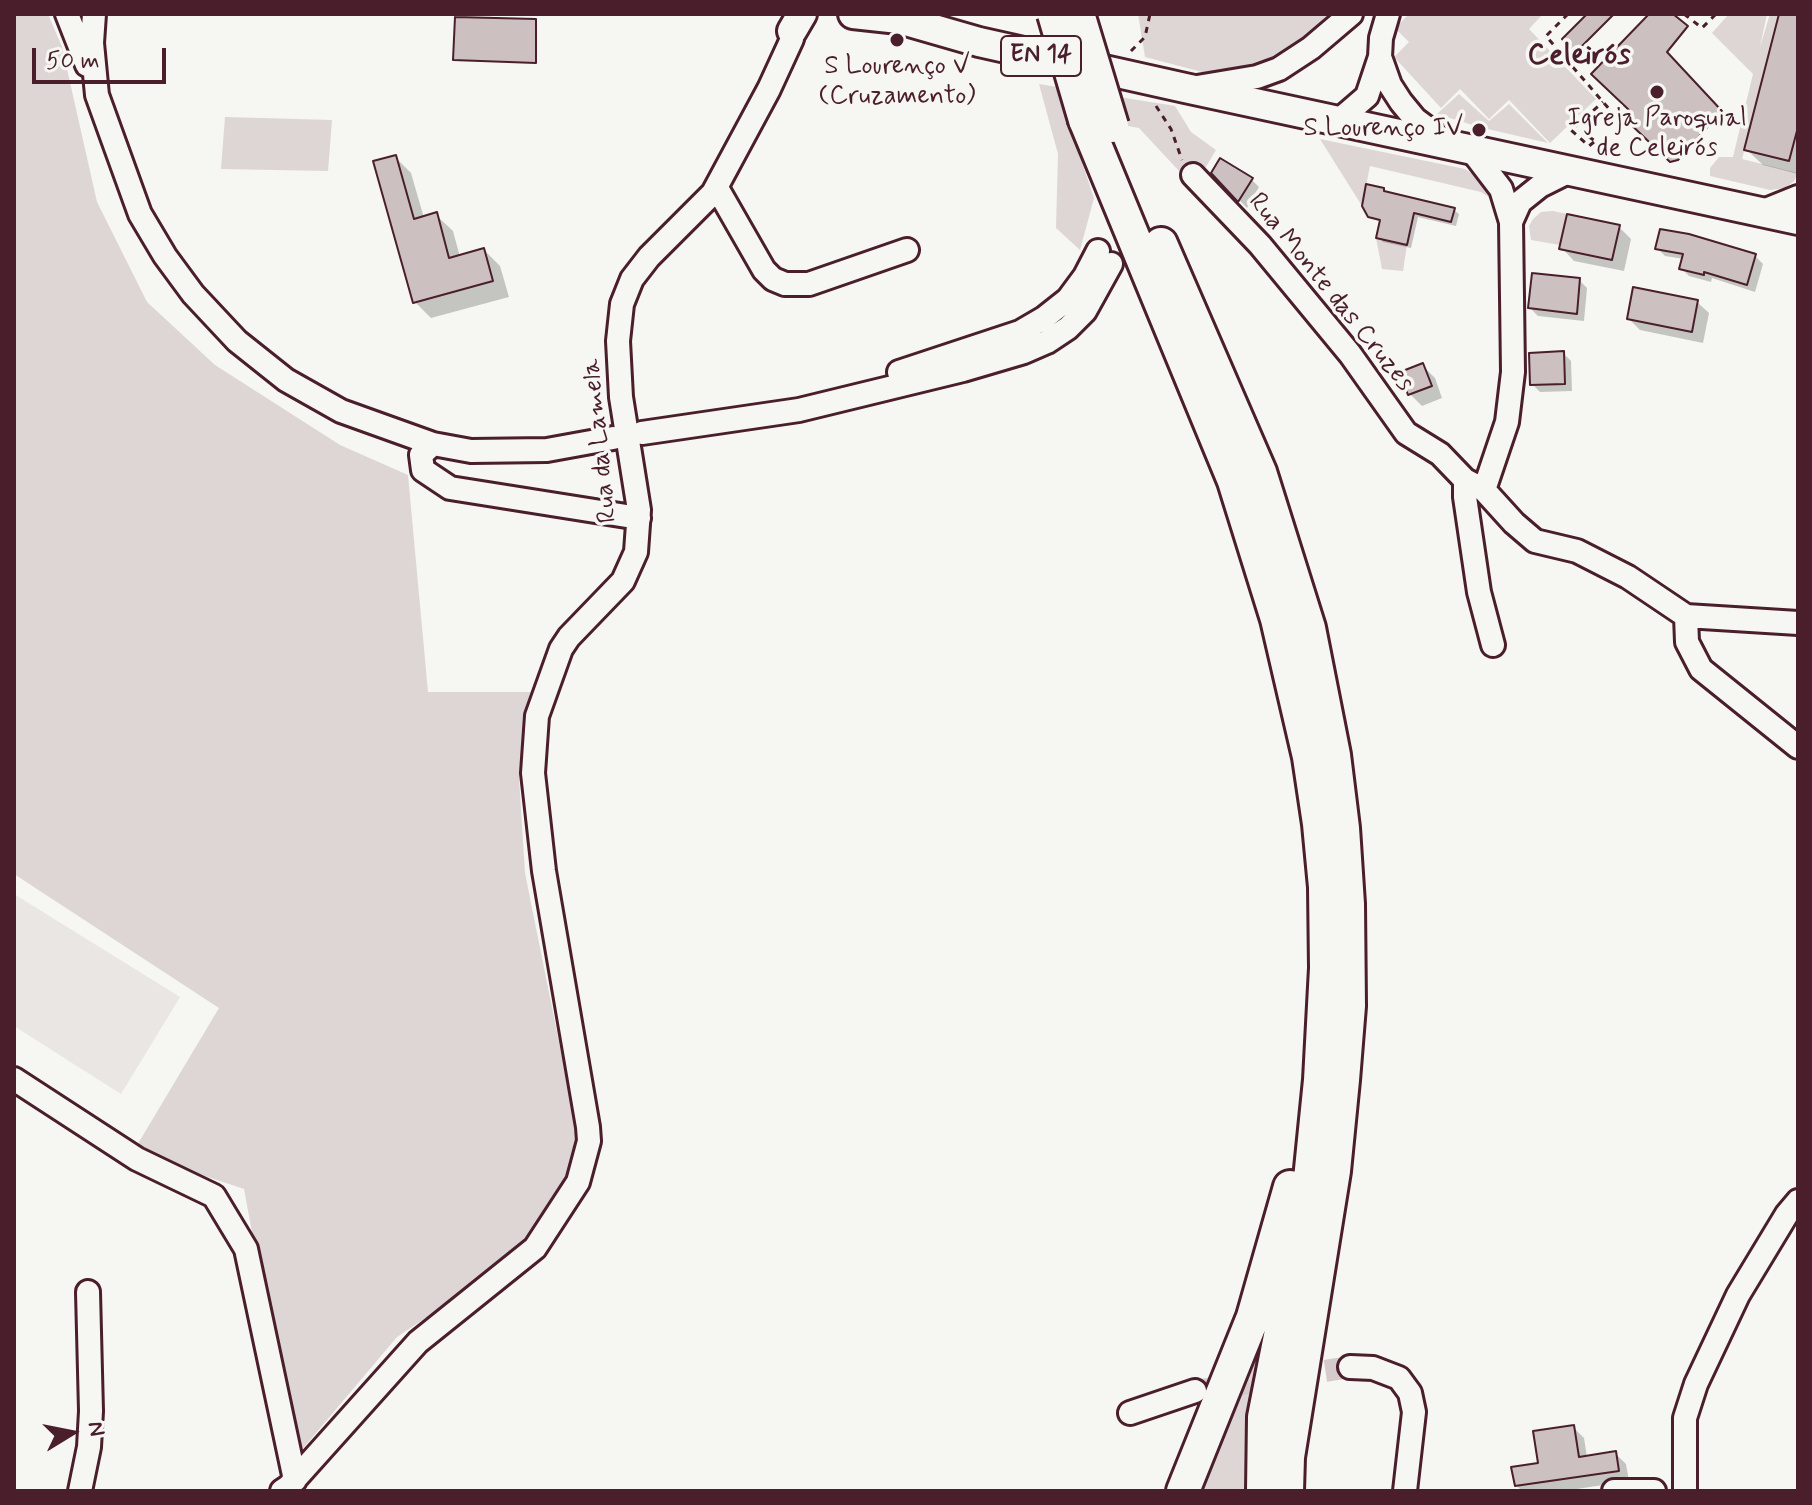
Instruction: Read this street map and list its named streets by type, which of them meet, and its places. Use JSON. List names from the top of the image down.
{
  "streets": {
    "main road": ["EN 14"],
    "street": ["Rua Monte das Cruzes", "Rua da Lamela"]
  },
  "districts": ["Celeirós"],
  "places": ["S Lourenço V (Cruzamento)", "Igreja Paroquial de Celeirós", "S Lourenço IV"],
  "scale_bar": "50 m",
  "north": "right"
}
